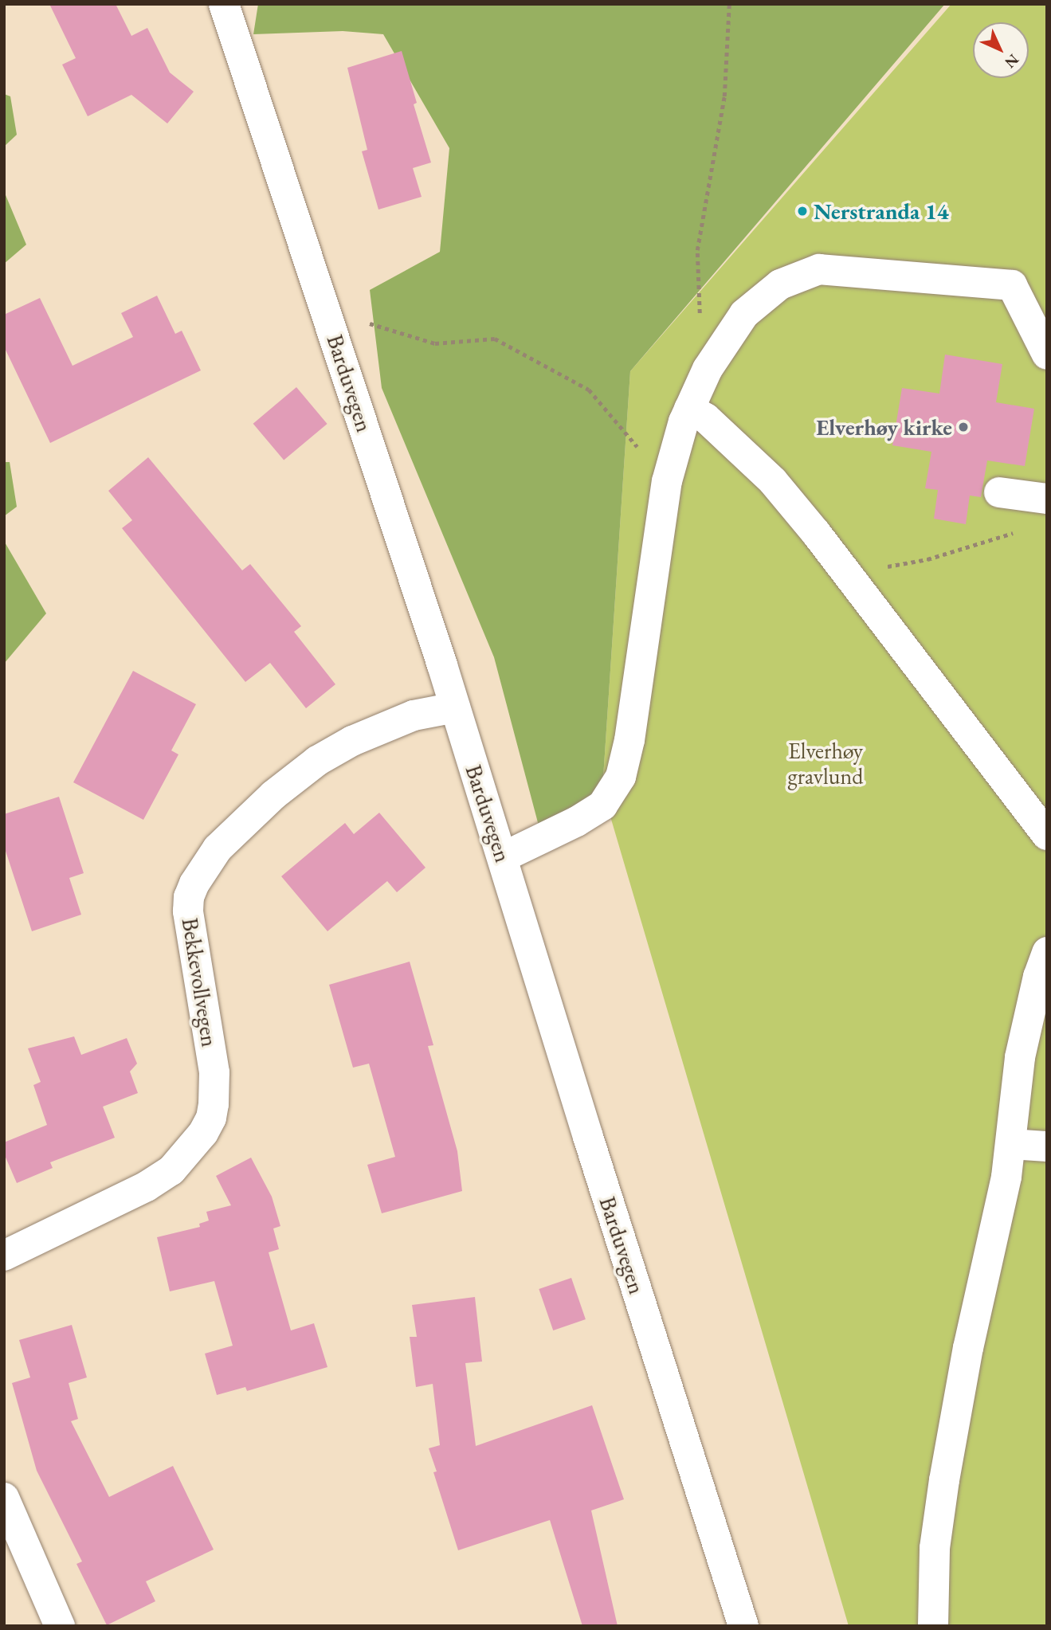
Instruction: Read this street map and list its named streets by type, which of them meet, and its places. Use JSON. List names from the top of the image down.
{
  "streets": {
    "street": ["Barduvegen", "Bekkevollvegen"]
  },
  "crossings": [
    ["Barduvegen", "Bekkevollvegen"]
  ],
  "parks": ["Elverhøy gravlund"],
  "places": ["Nerstranda 14", "Elverhøy kirke"],
  "north": "bottom right"
}
